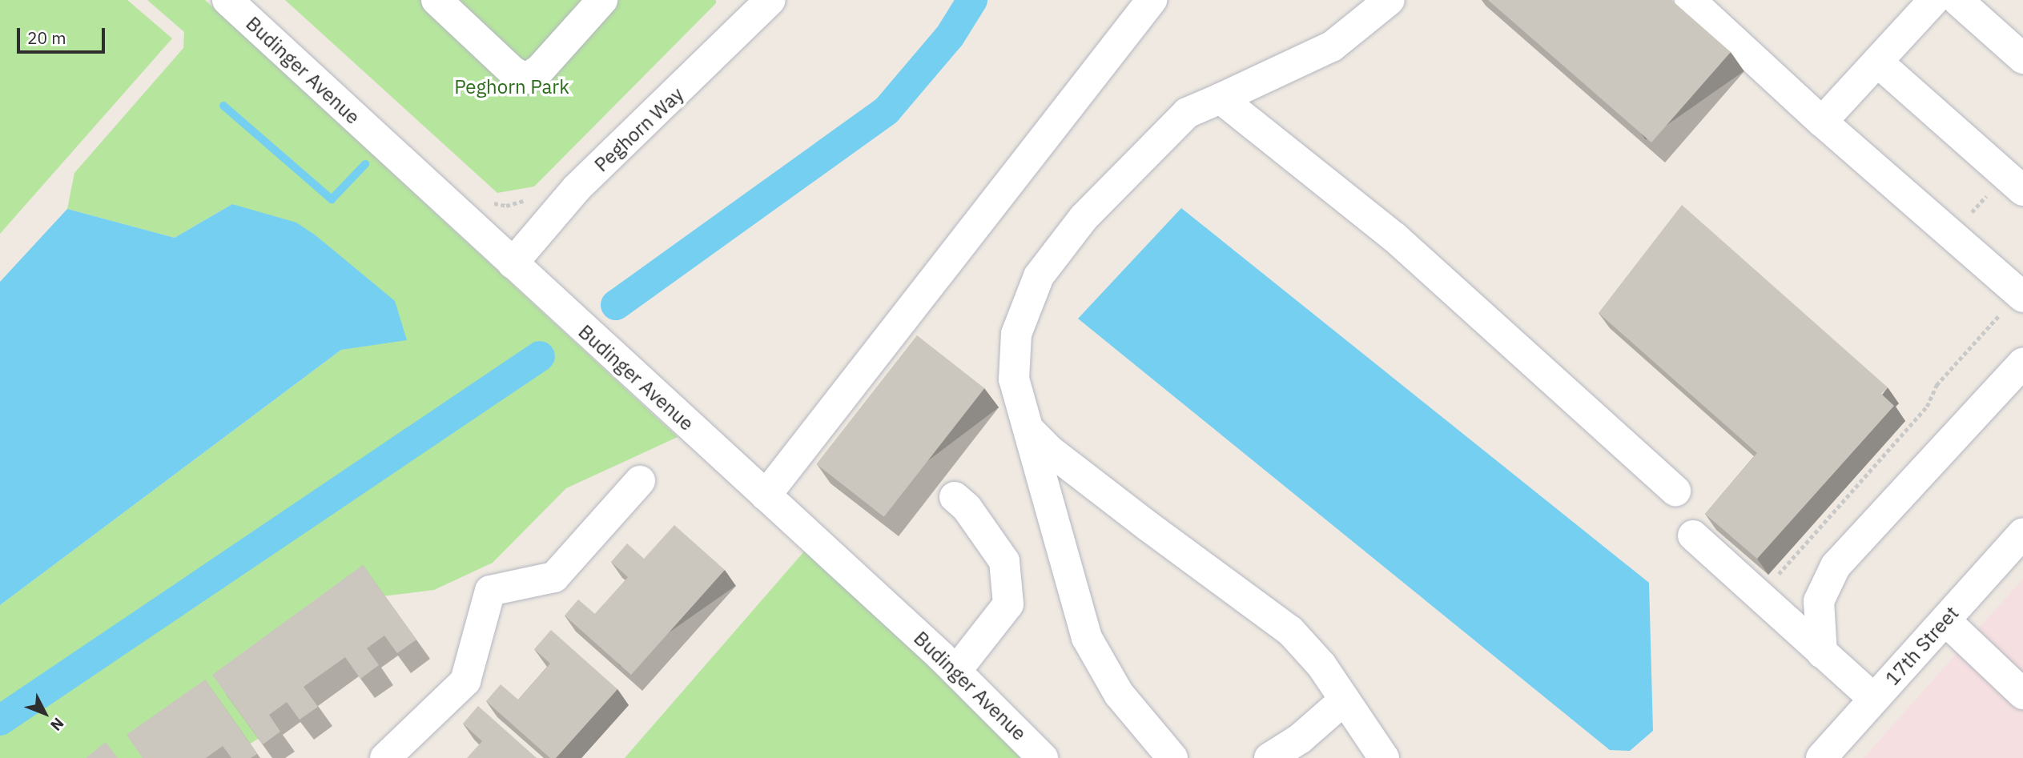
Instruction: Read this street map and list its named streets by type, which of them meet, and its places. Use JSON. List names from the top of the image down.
{
  "streets": {
    "street": ["Budinger Avenue", "Peghorn Way", "17th Street"]
  },
  "crossings": [
    ["Budinger Avenue", "Peghorn Way"]
  ],
  "parks": ["Peghorn Park"],
  "scale_bar": "20 m",
  "north": "bottom right"
}
